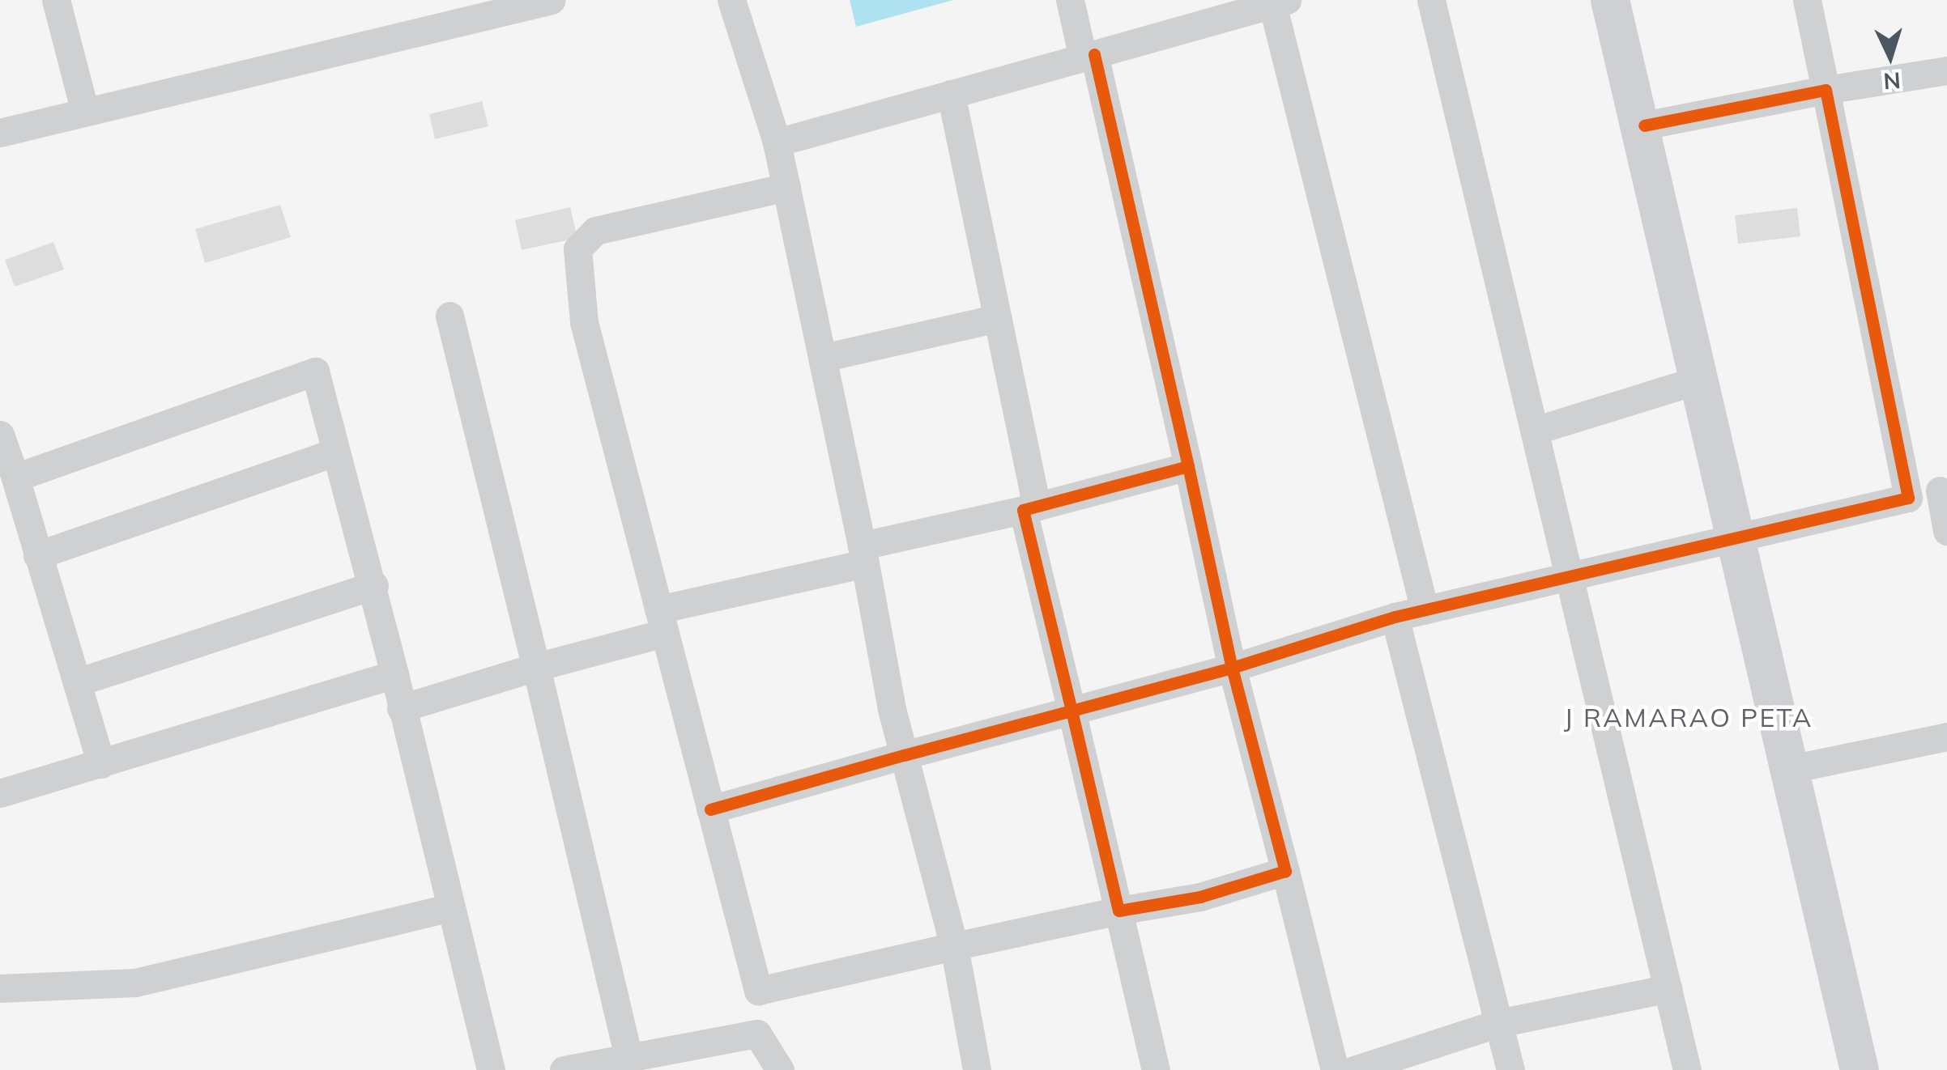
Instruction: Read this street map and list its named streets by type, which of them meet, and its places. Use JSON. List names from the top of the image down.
{
  "districts": ["J RAMARAO PETA"],
  "north": "bottom"
}
